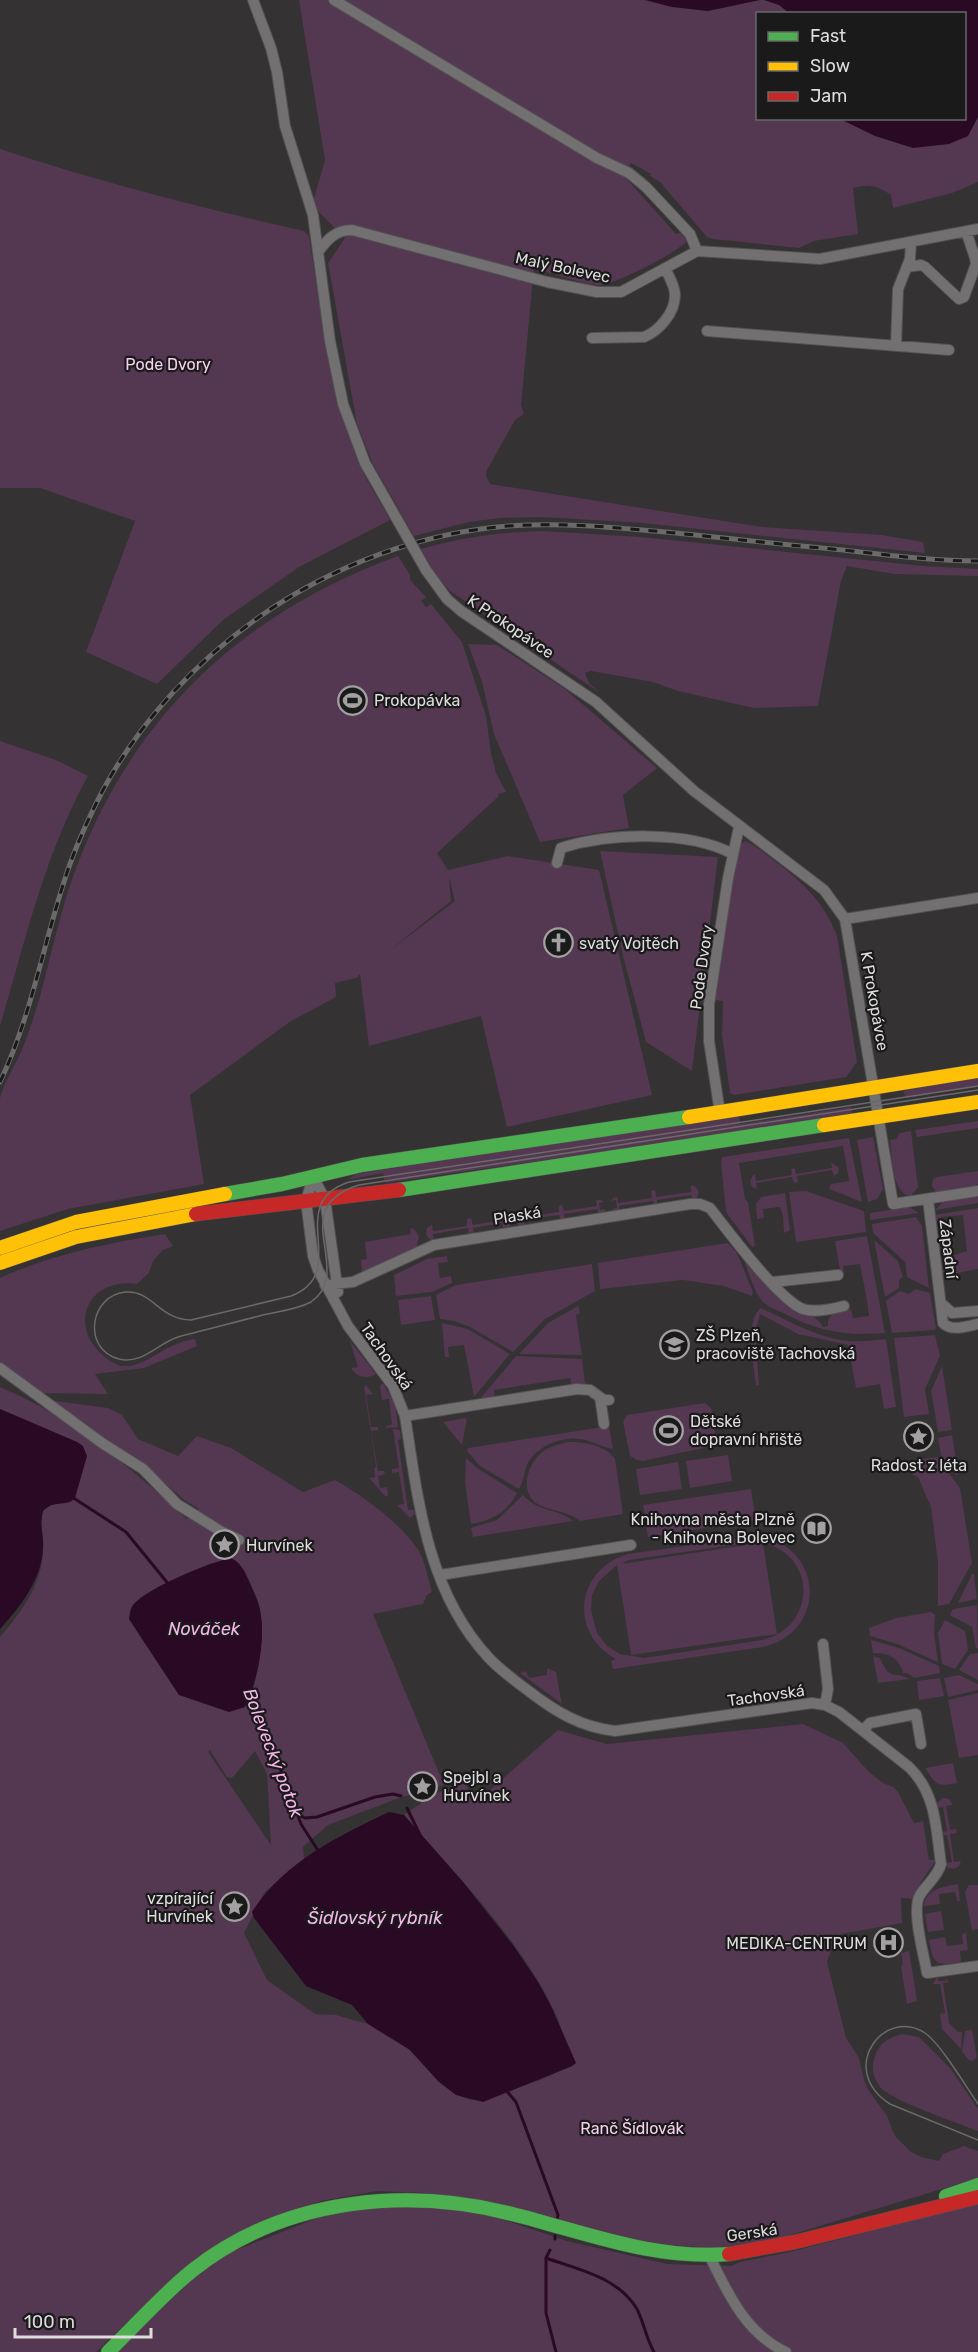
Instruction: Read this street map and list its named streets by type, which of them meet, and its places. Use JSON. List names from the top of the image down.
{
  "streets": {
    "main road": ["Gerská"],
    "street": [
      "Malý Bolevec",
      "K Prokopávce",
      "Pode Dvory",
      "Plaská",
      "Západní",
      "Tachovská"
    ]
  },
  "crossings": [
    ["Malý Bolevec", "K Prokopávce"],
    ["K Prokopávce", "Pode Dvory"],
    ["Plaská", "Tachovská"]
  ],
  "water": ["Nováček", "Bolevecký potok", "Šidlovský rybník"],
  "parks": ["Pode Dvory", "Ranč Šídlovák"],
  "places": {
    "sports": ["Prokopávka", "Dětské dopravní hřiště"],
    "church": ["svatý Vojtěch"],
    "school or university": ["ZŠ Plzeň, pracoviště Tachovská"],
    "place": [
      "Radost z léta",
      "Hurvínek",
      "Spejbl a Hurvínek",
      "vzpírající Hurvínek"
    ],
    "library": ["Knihovna města Plzně - Knihovna Bolevec"],
    "hospital": ["MEDIKA-CENTRUM"]
  },
  "legend": ["Fast", "Slow", "Jam"],
  "scale_bar": "100 m"
}
